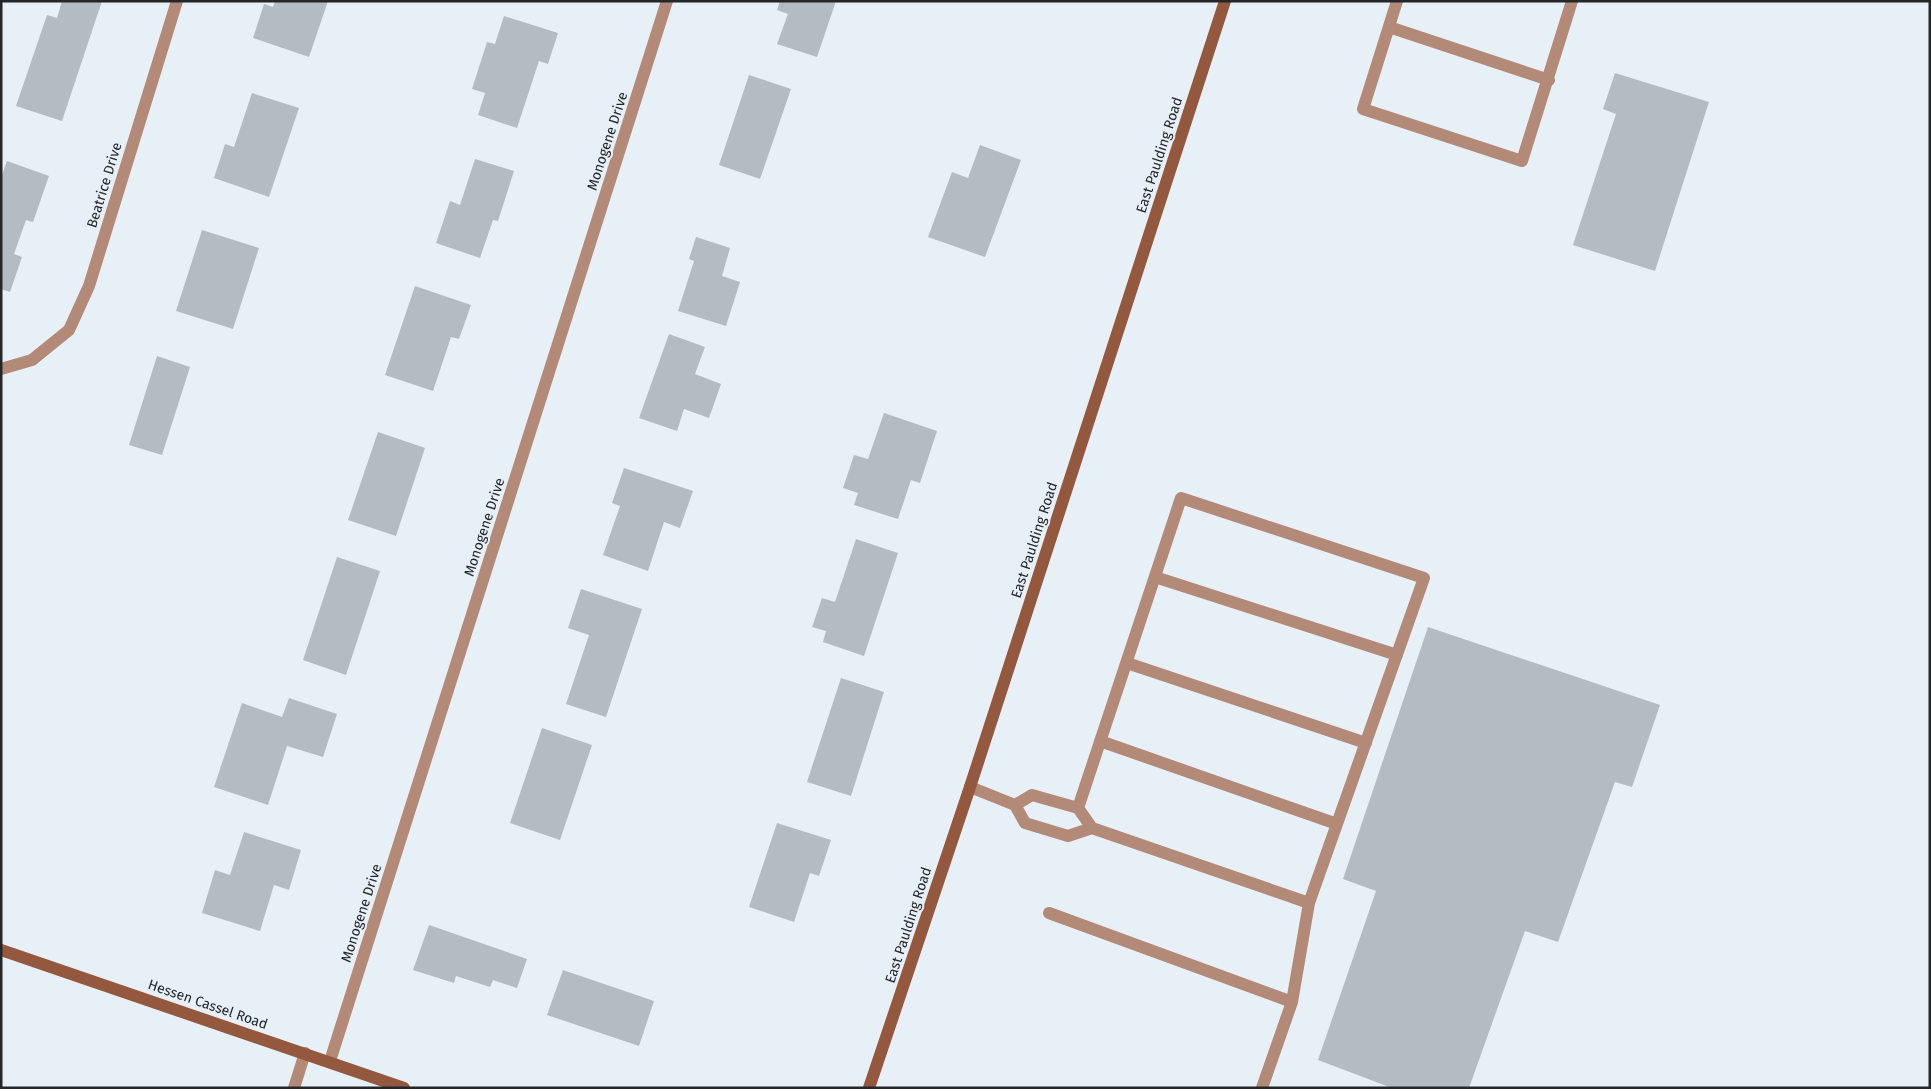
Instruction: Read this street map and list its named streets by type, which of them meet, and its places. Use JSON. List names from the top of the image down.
{
  "streets": {
    "main road": ["East Paulding Road", "Hessen Cassel Road"],
    "street": ["Monogene Drive", "Beatrice Drive"]
  },
  "crossings": [
    ["Monogene Drive", "Hessen Cassel Road"]
  ]
}
